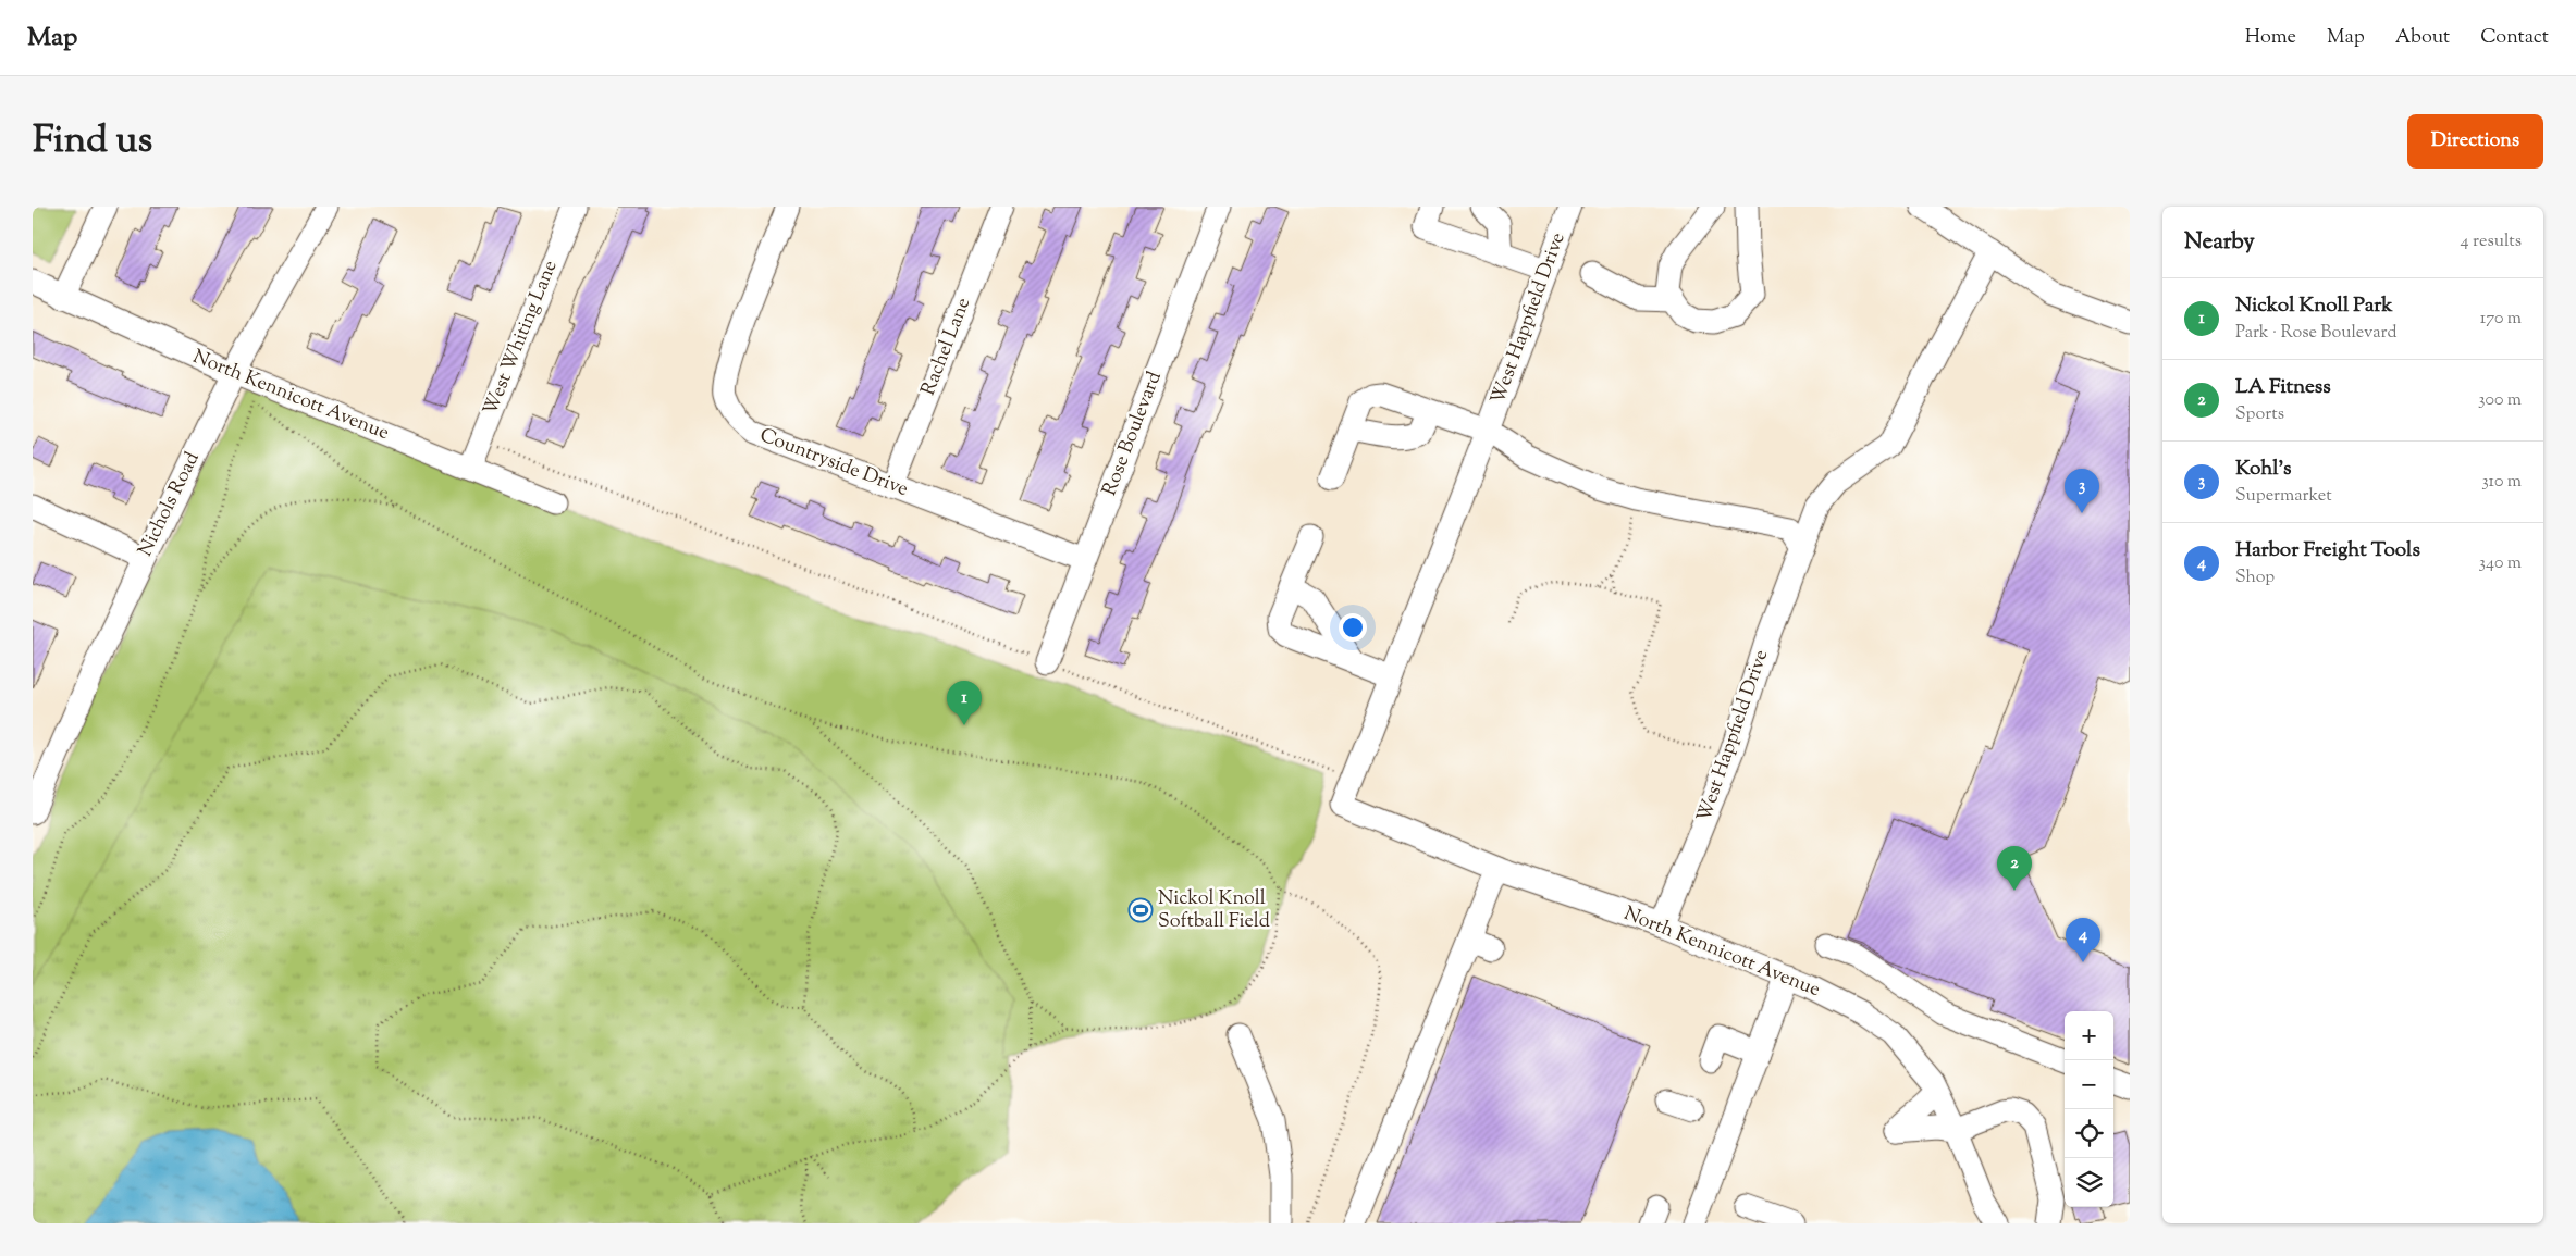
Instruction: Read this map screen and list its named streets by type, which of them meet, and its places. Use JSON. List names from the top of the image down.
{
  "streets": {
    "street": [
      "West Happfield Drive",
      "West Whiting Lane",
      "Rachel Lane",
      "North Kennicott Avenue",
      "Rose Boulevard",
      "Countryside Drive",
      "Nichols Road"
    ]
  },
  "crossings": [
    ["West Happfield Drive", "North Kennicott Avenue"],
    ["West Whiting Lane", "North Kennicott Avenue"],
    ["Rachel Lane", "Countryside Drive"],
    ["North Kennicott Avenue", "Nichols Road"],
    ["Rose Boulevard", "Countryside Drive"]
  ],
  "places": {
    "sports": ["Nickol Knoll Softball Field"]
  },
  "page": {
    "header": "Map",
    "nav": [
      "Home",
      "Map",
      "About",
      "Contact"
    ],
    "title": "Find us",
    "buttons": "Directions",
    "heading": ["Nearby", "4 results"],
    "list": [
      {
        "mark": "1",
        "name": "Nickol Knoll Park",
        "note": "Park · Rose Boulevard",
        "value": "170 m"
      },
      {
        "mark": "2",
        "name": "LA Fitness",
        "note": "Sports",
        "value": "300 m"
      },
      {
        "mark": "3",
        "name": "Kohl's",
        "note": "Supermarket",
        "value": "310 m"
      },
      {
        "mark": "4",
        "name": "Harbor Freight Tools",
        "note": "Shop",
        "value": "340 m"
      }
    ],
    "pins": [
      "3",
      "1",
      "2",
      "4"
    ],
    "map_buttons": ["+", "−"]
  }
}
